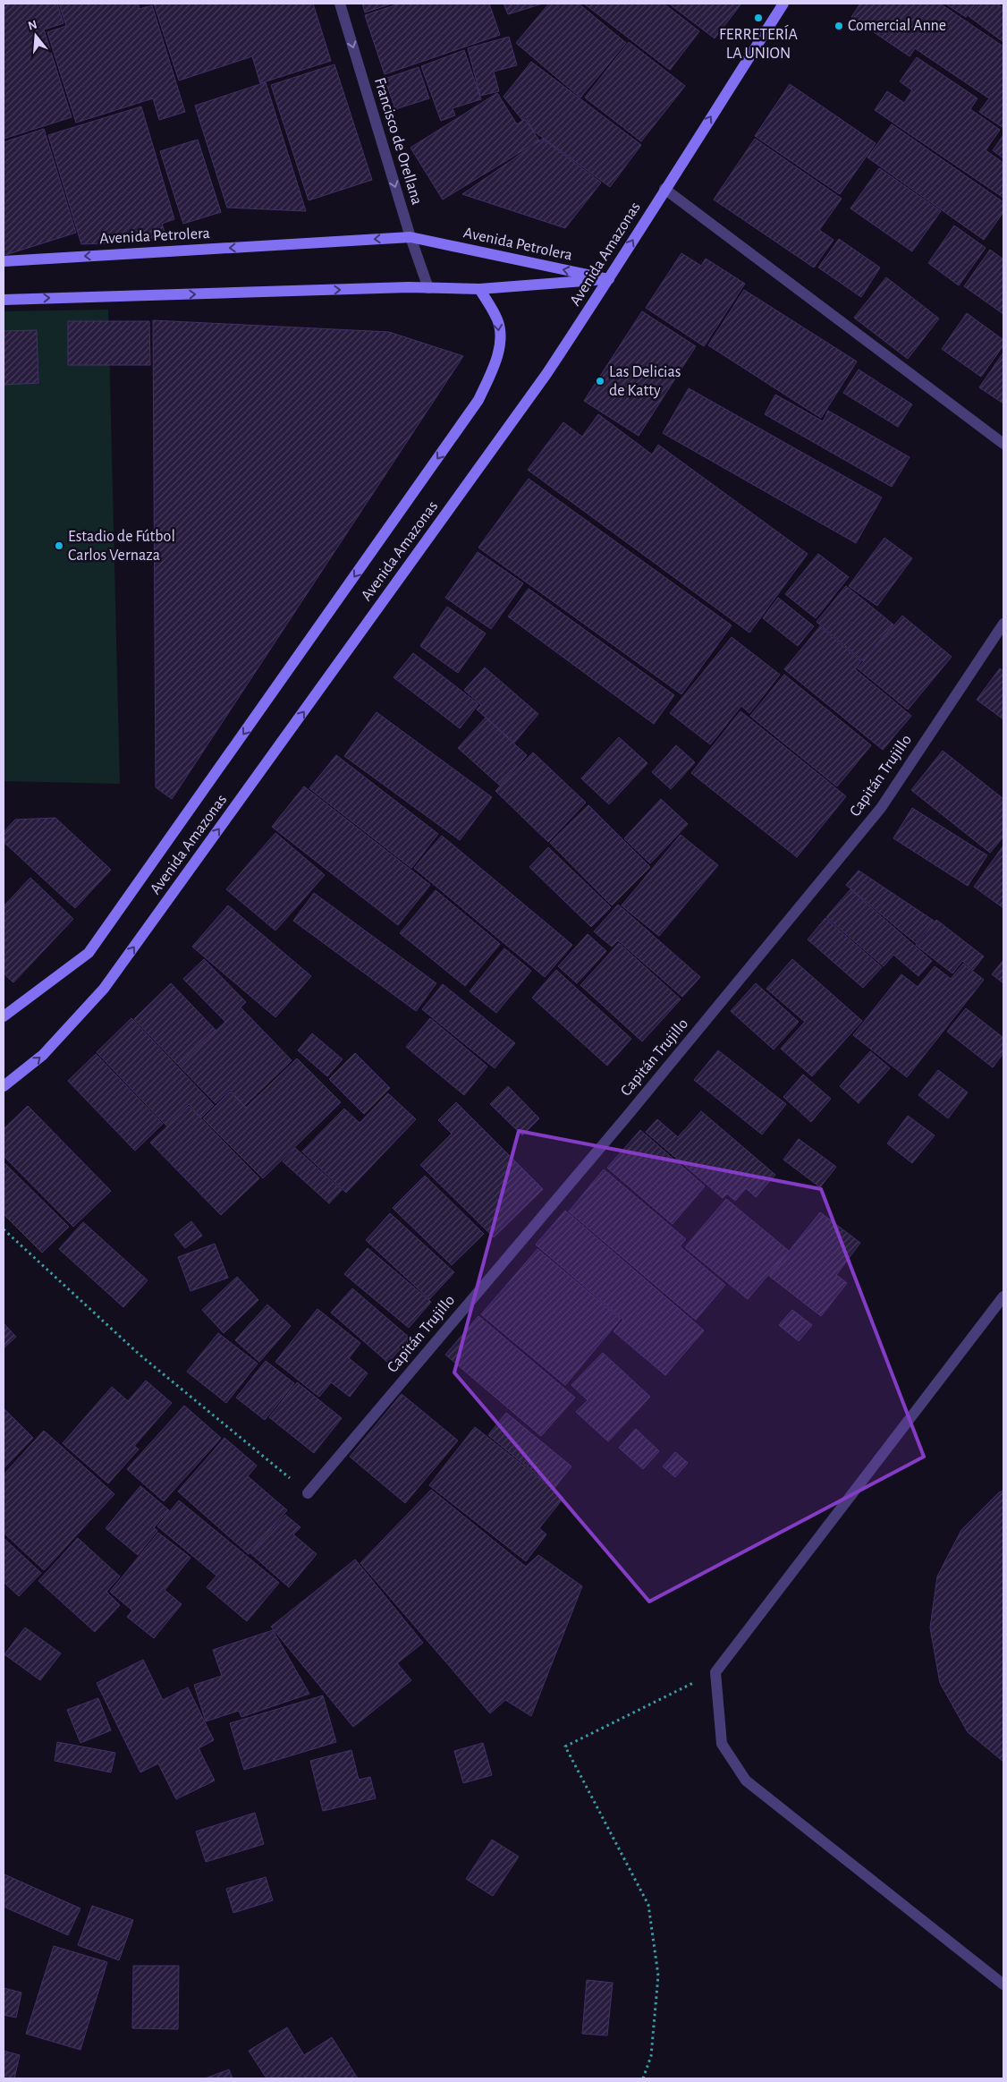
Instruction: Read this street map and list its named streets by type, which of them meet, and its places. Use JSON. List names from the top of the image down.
{
  "streets": {
    "main road": ["Avenida Petrolera", "Avenida Amazonas"],
    "street": ["Francisco de Orellana", "Capitán Trujillo"]
  },
  "crossings": [
    ["Francisco de Orellana", "Avenida Petrolera"],
    ["Avenida Petrolera", "Avenida Amazonas"]
  ],
  "one_way": ["Francisco de Orellana"],
  "places": [
    "FERRETERÍA LA UNION",
    "Comercial Anne",
    "Las Delicias de Katty",
    "Estadio de Fútbol Carlos Vernaza"
  ],
  "north": "top"
}
